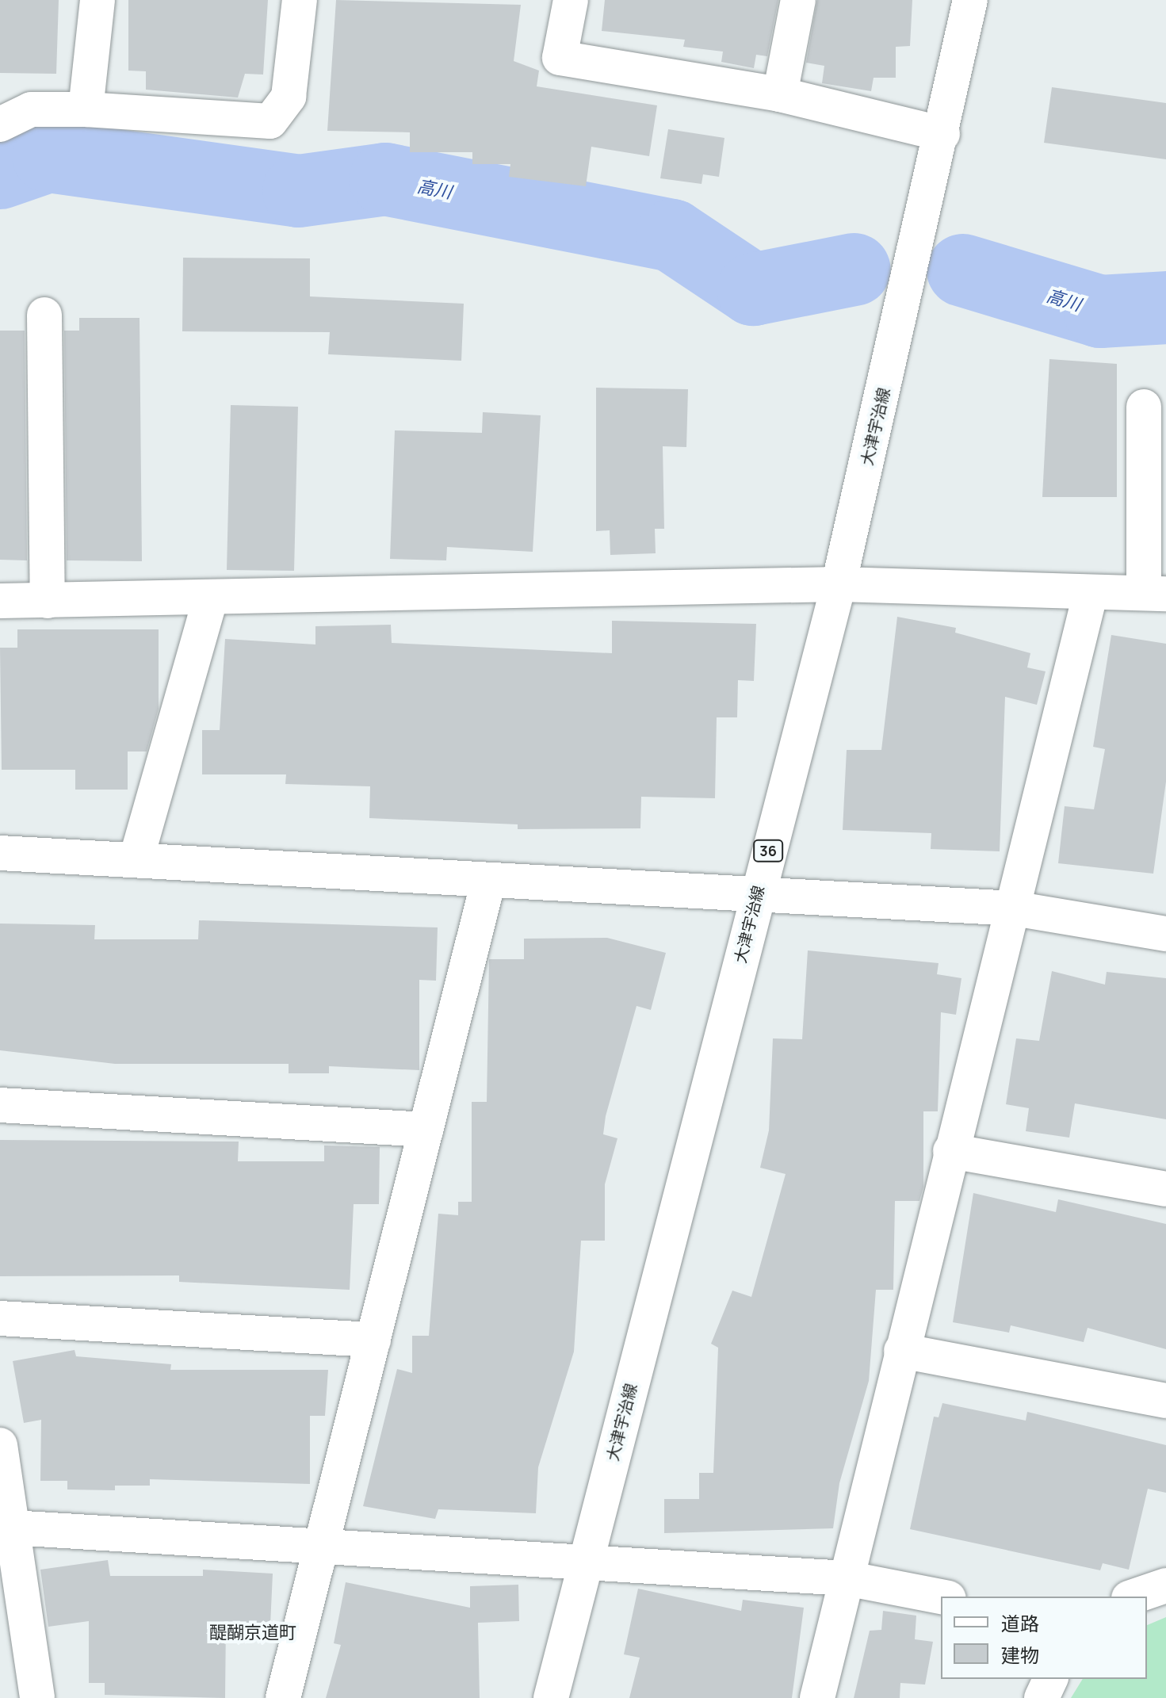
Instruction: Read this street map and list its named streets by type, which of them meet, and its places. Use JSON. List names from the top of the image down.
{
  "streets": {
    "street": ["大津宇治線", "36"]
  },
  "districts": ["醍醐京道町"],
  "water": ["高川"],
  "legend": ["道路", "建物"]
}
